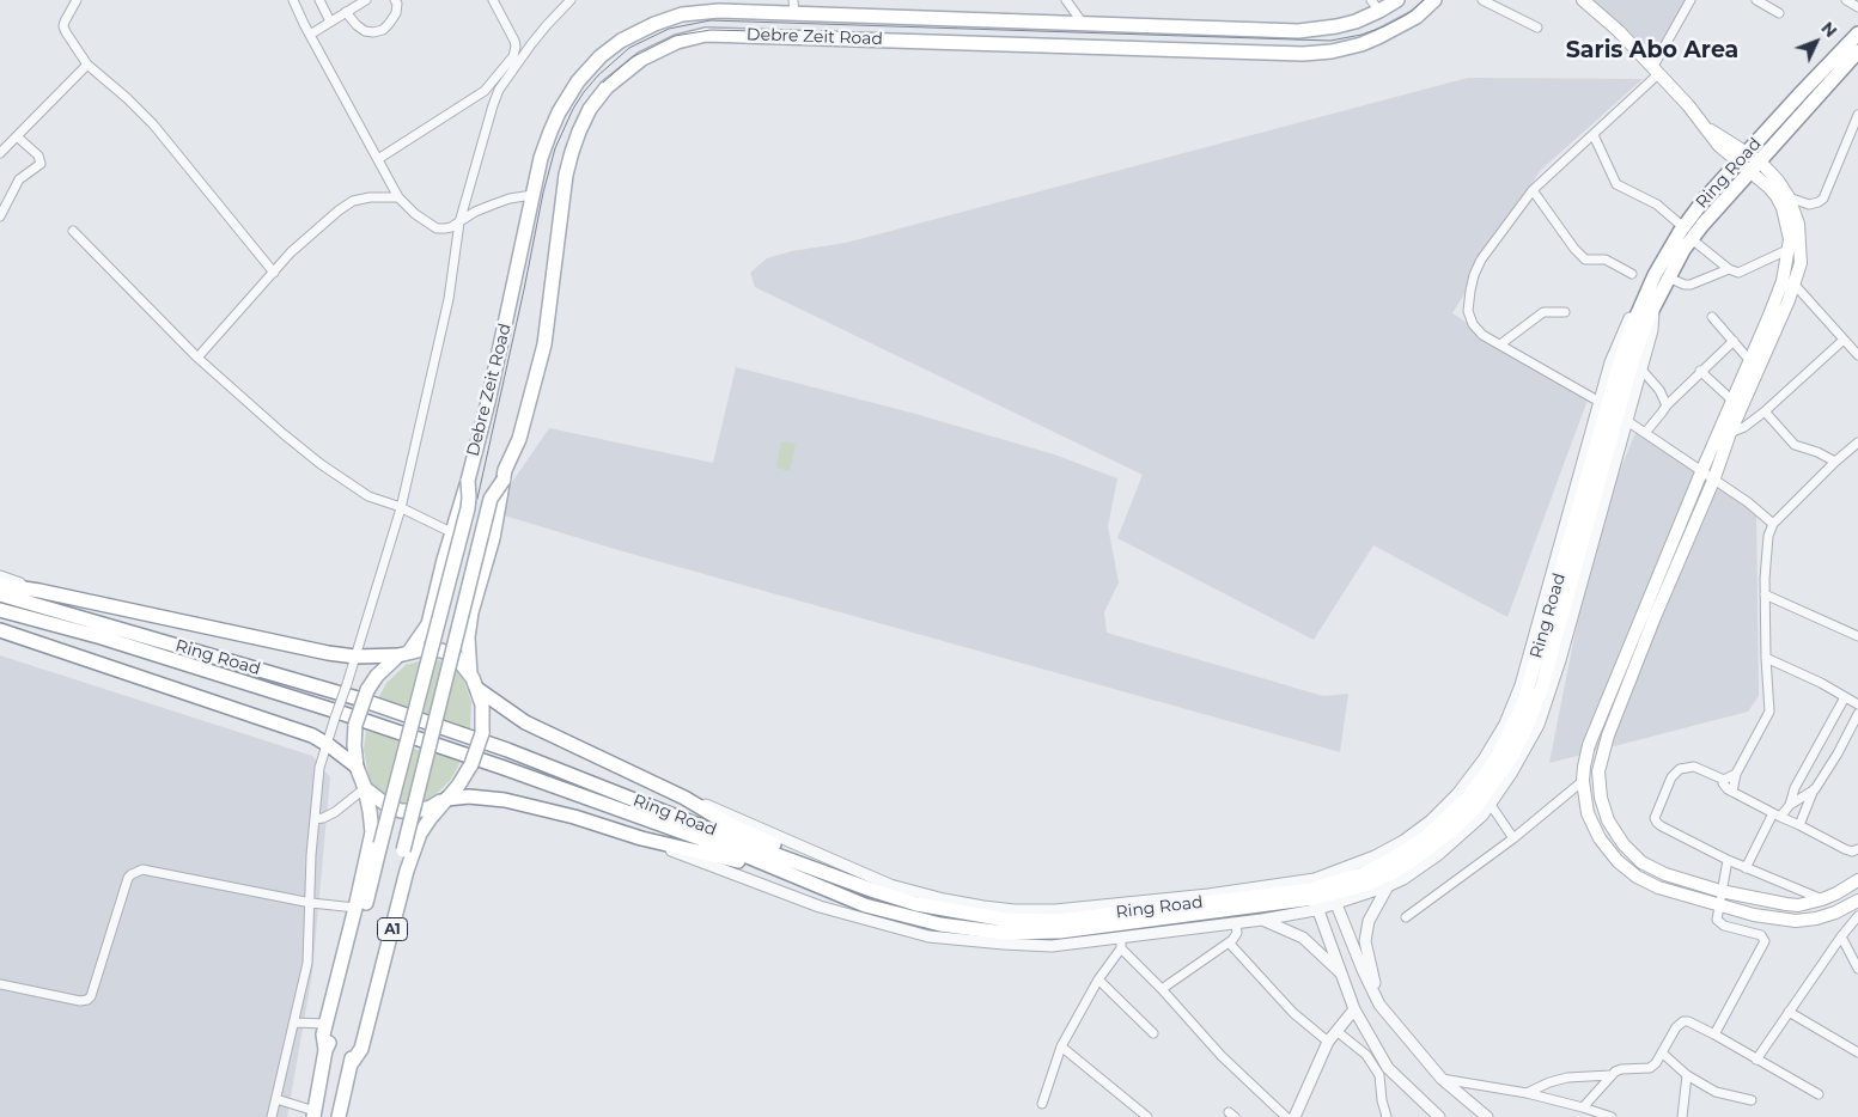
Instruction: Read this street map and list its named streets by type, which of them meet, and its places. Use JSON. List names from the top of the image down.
{
  "streets": {
    "main road": ["Debre Zeit Road", "Ring Road", "A1"]
  },
  "districts": ["Saris Abo Area"],
  "north": "top right"
}
